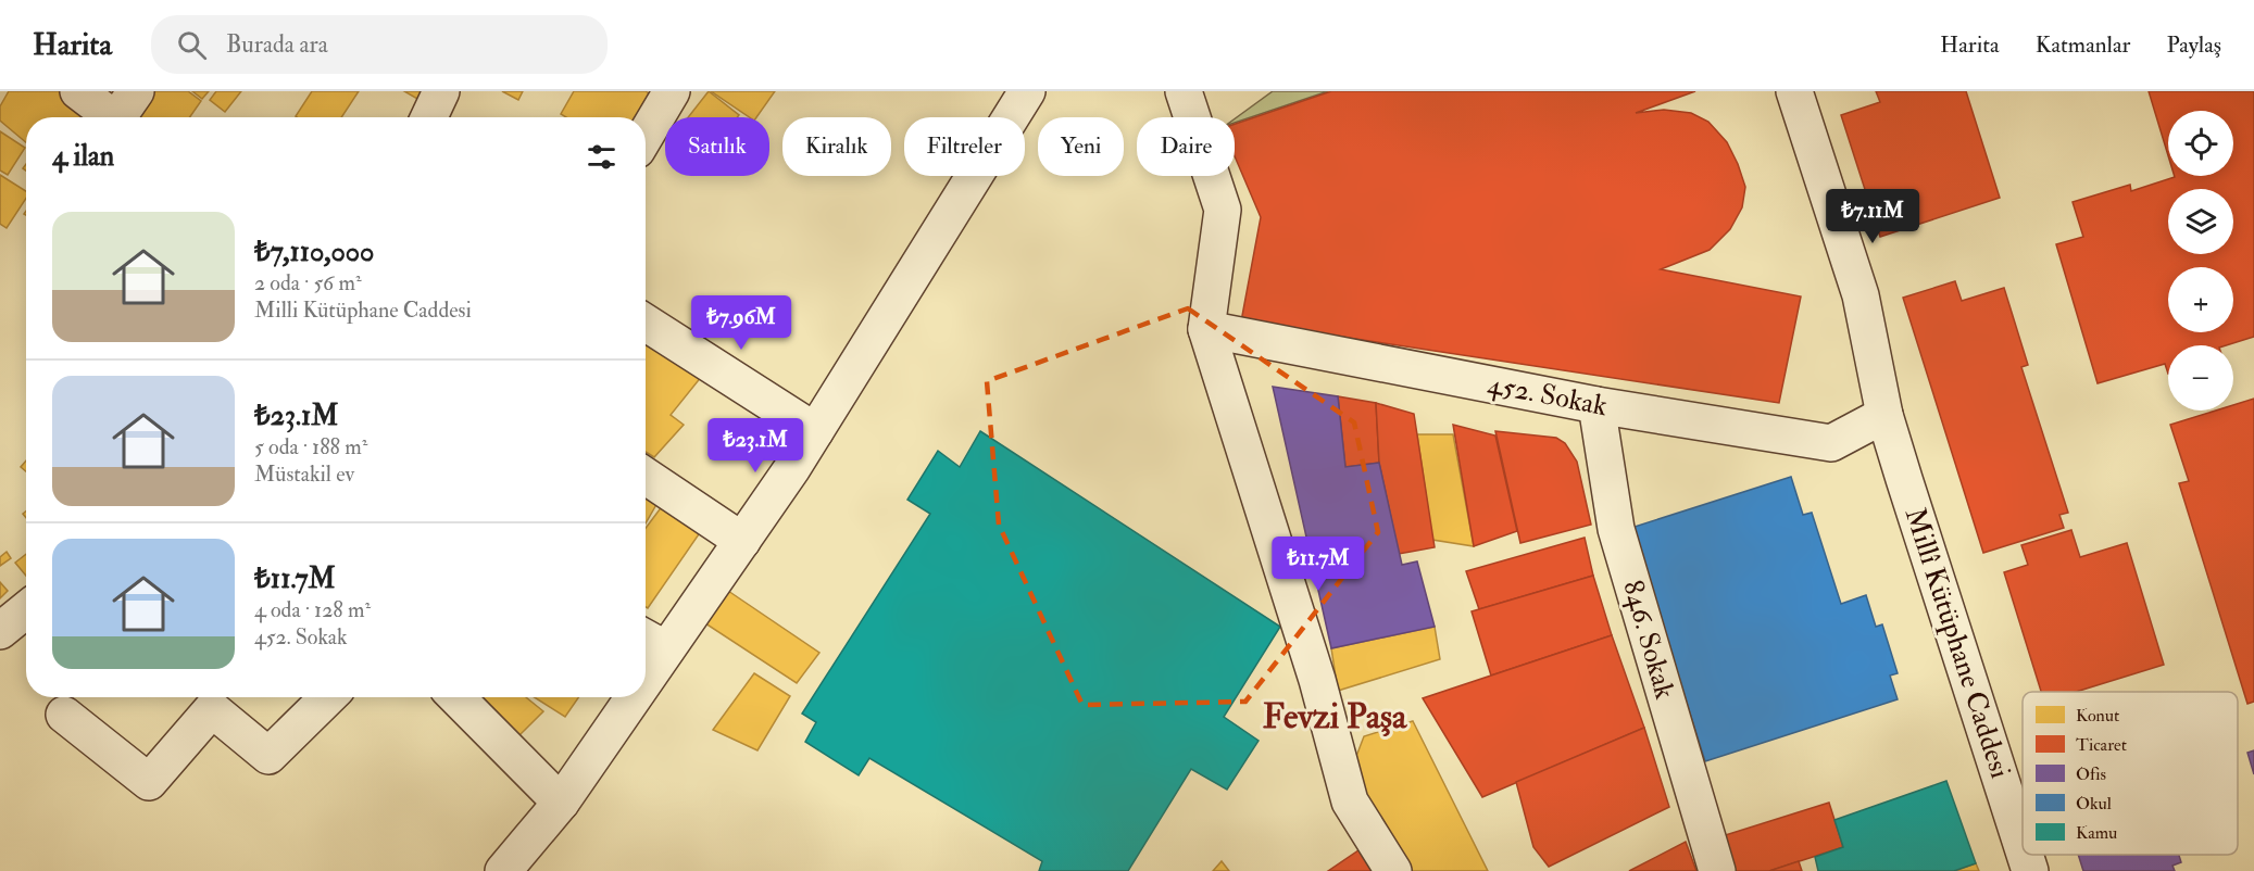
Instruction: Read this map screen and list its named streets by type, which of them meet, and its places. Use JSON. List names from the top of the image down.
{
  "streets": {
    "street": ["452. Sokak", "846. Sokak", "Millî Kütüphane Caddesi"]
  },
  "crossings": [
    ["452. Sokak", "846. Sokak"],
    ["452. Sokak", "Millî Kütüphane Caddesi"]
  ],
  "districts": ["Fevzi Paşa"],
  "legend": [
    "Konut",
    "Ticaret",
    "Ofis",
    "Okul",
    "Kamu"
  ],
  "page": {
    "header": "Harita",
    "search": "Burada ara",
    "nav": ["Harita", "Katmanlar", "Paylaş"],
    "map_buttons": ["+", "−"],
    "chip": [
      "Satılık",
      "Kiralık",
      "Filtreler",
      "Yeni",
      "Daire"
    ],
    "heading": "4 ilan",
    "price": [
      "₺7.11M",
      "₺7.96M",
      "₺23.1M",
      "₺11.7M"
    ],
    "list": [
      {
        "name": "₺7,110,000",
        "note": "2 oda · 56 m² · Milli Kütüphane Caddesi"
      },
      {
        "name": "₺23.1M",
        "note": "5 oda · 188 m² · Müstakil ev"
      },
      {
        "name": "₺11.7M",
        "note": "4 oda · 128 m² · 452. Sokak"
      }
    ]
  }
}
